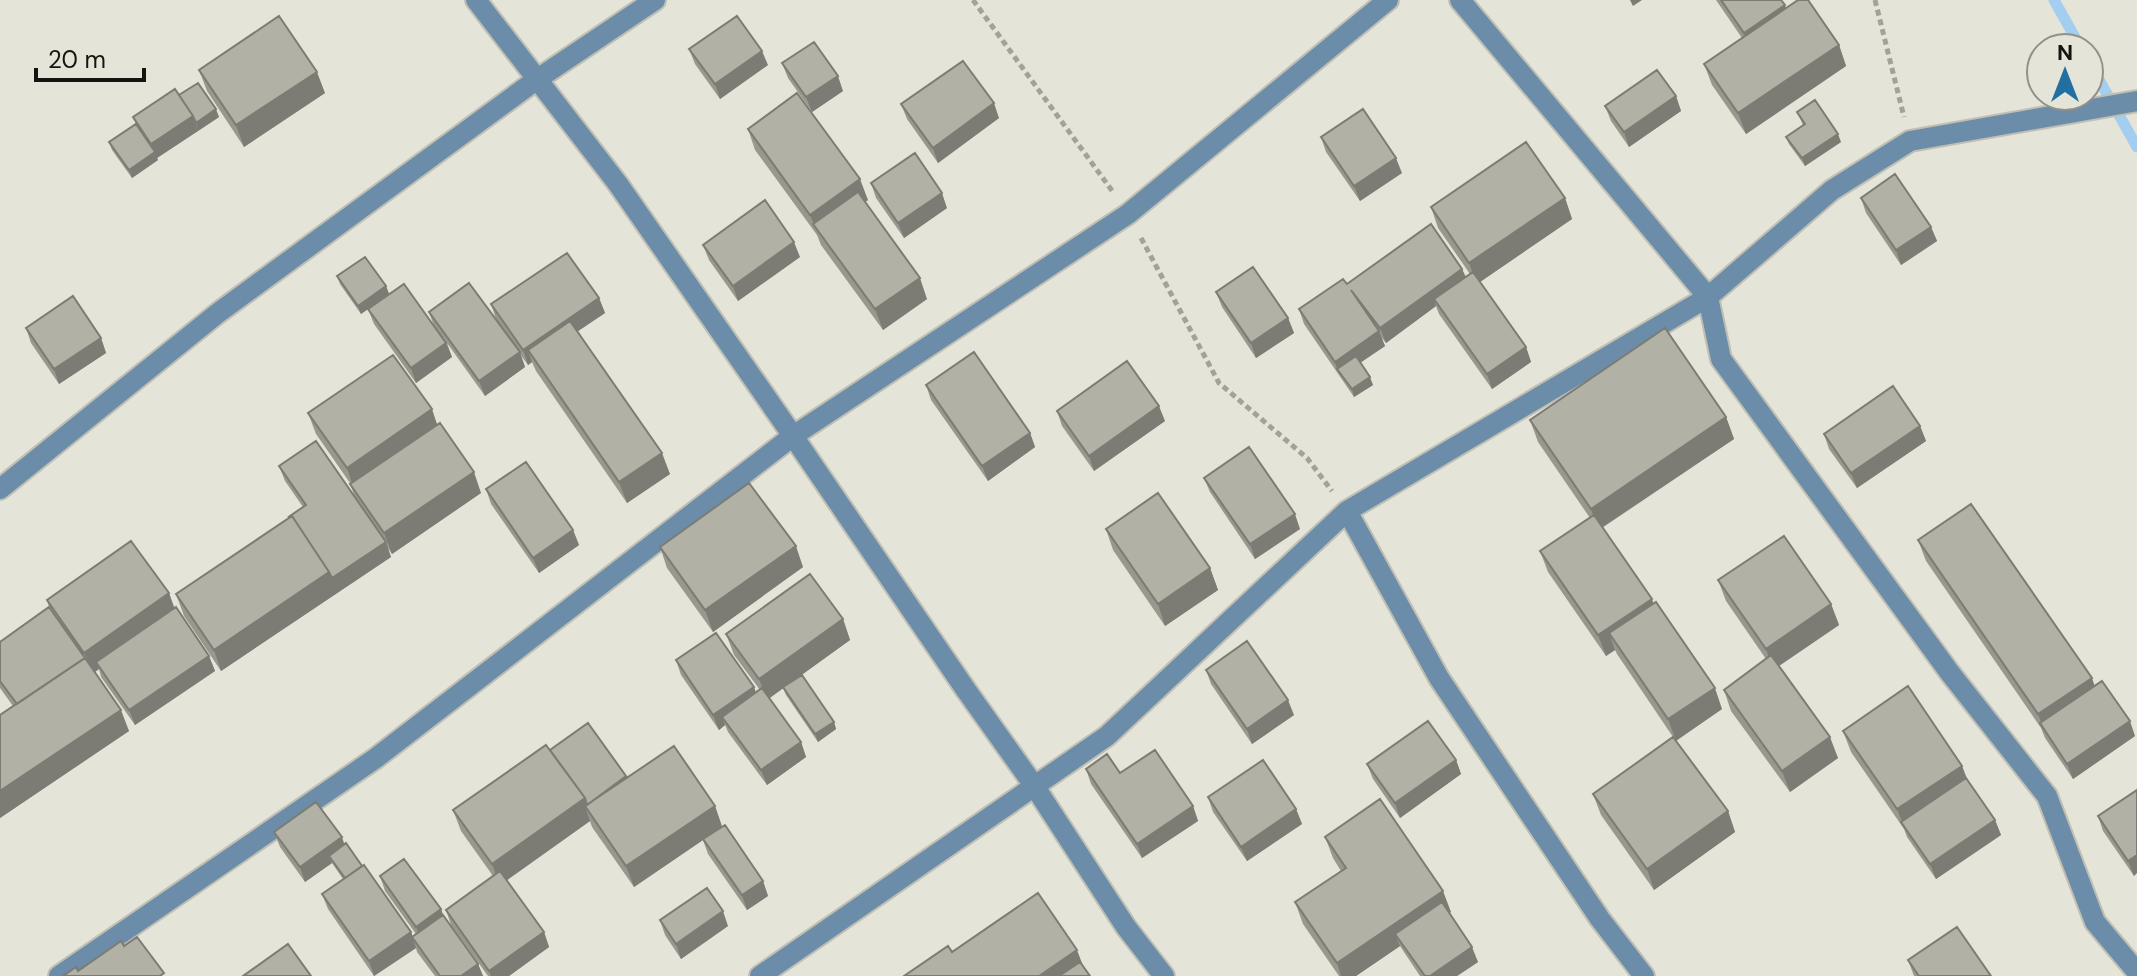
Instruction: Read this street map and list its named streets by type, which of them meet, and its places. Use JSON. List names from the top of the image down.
{
  "scale_bar": "20 m",
  "north": "top"
}
